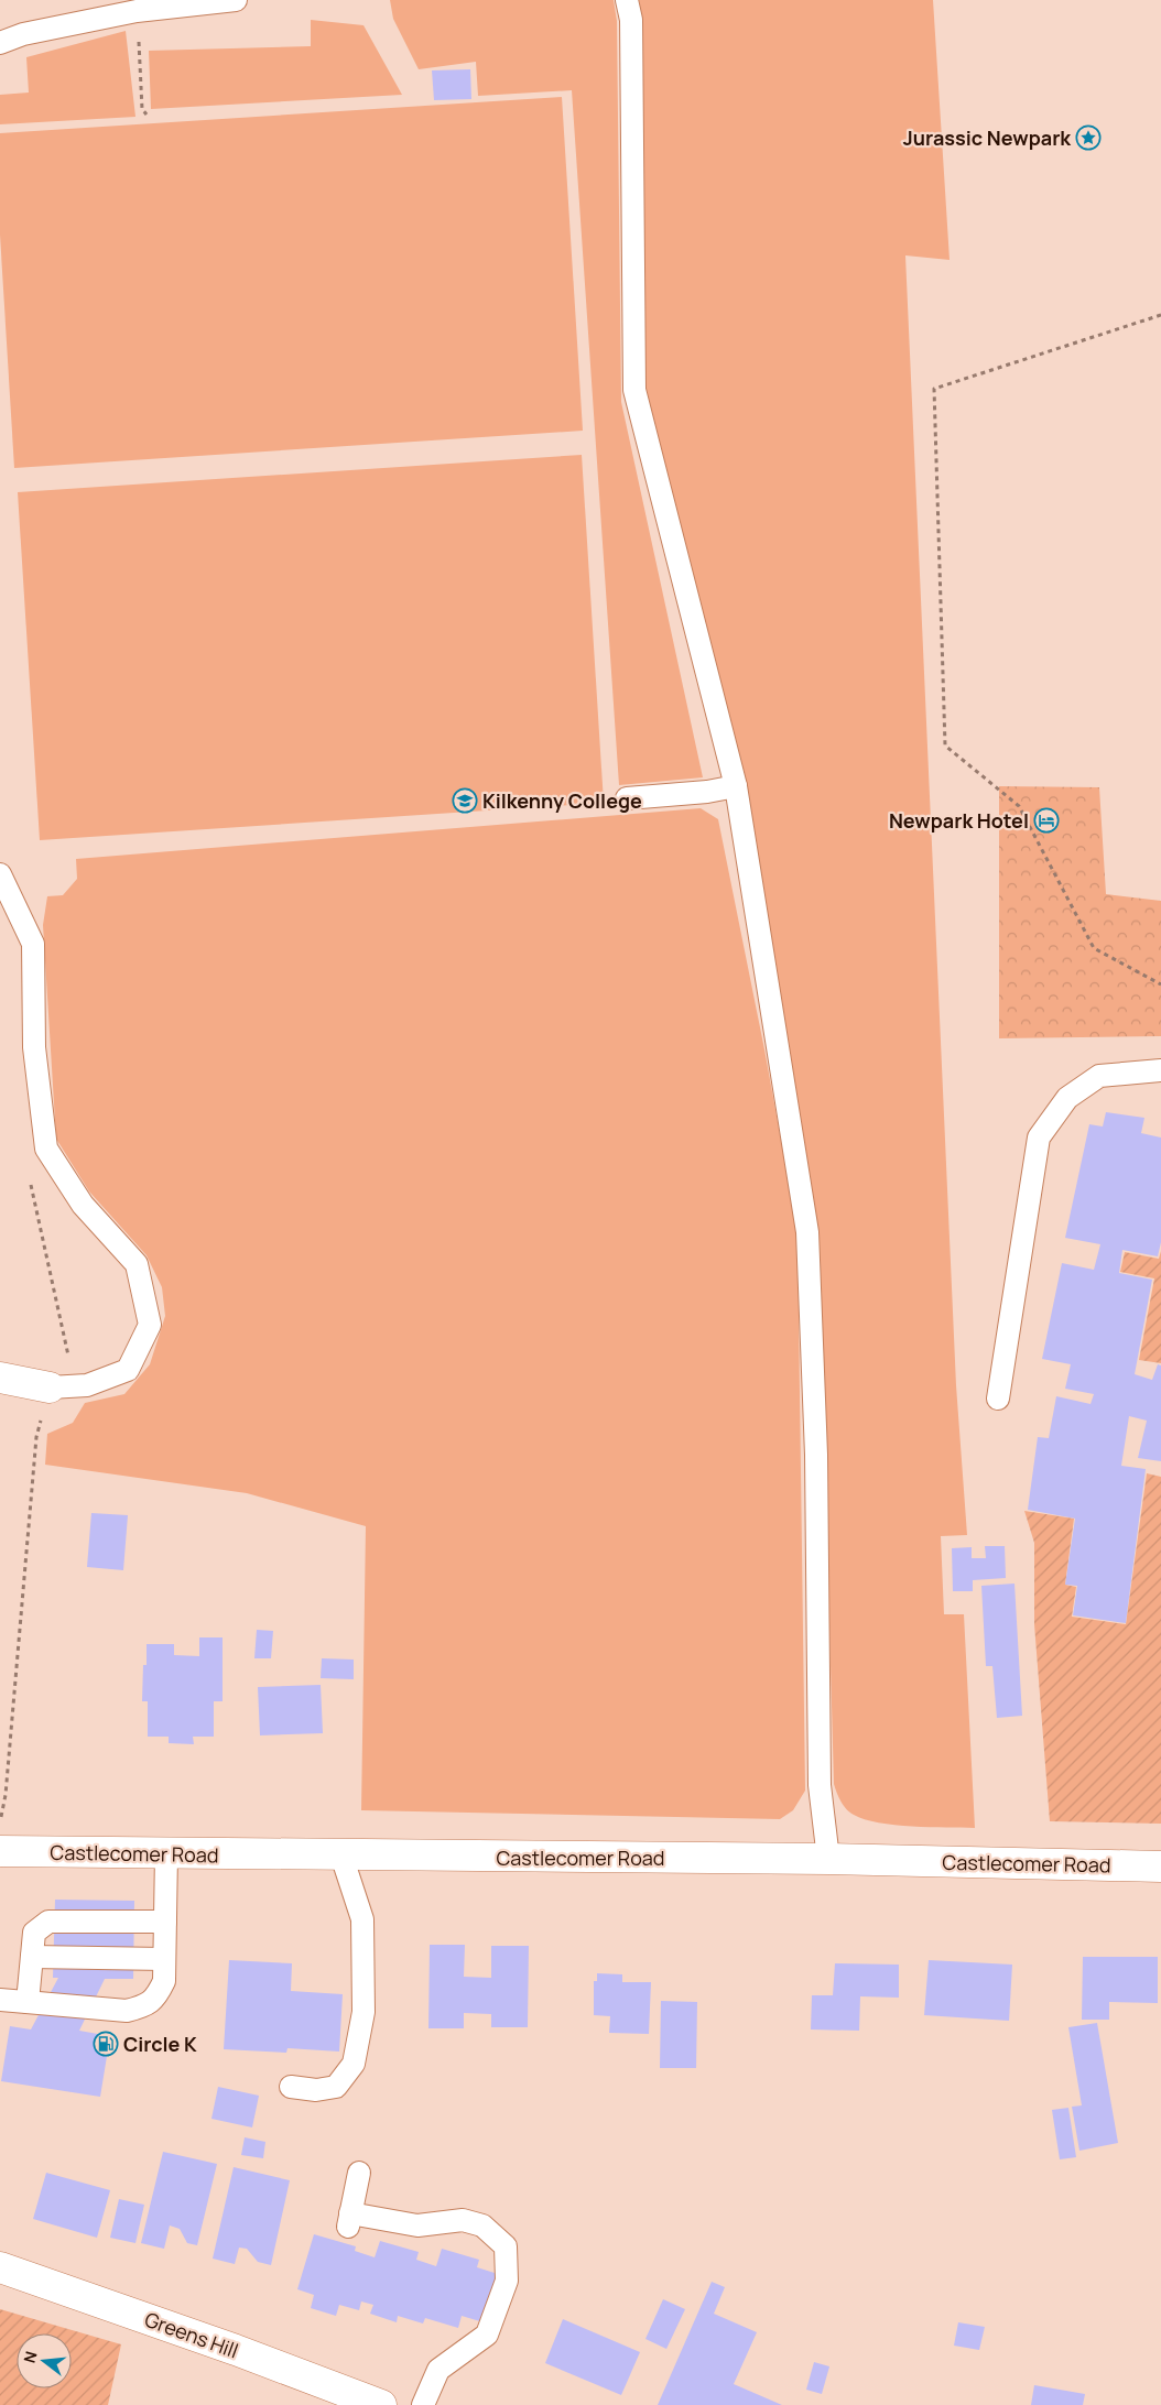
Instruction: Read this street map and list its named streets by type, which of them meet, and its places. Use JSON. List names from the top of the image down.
{
  "streets": {
    "main road": ["Castlecomer Road", "Greens Hill"]
  },
  "places": {
    "place": ["Jurassic Newpark"],
    "school or university": ["Kilkenny College"],
    "hotel": ["Newpark Hotel"],
    "fuel station": ["Circle K"]
  },
  "north": "left"
}
